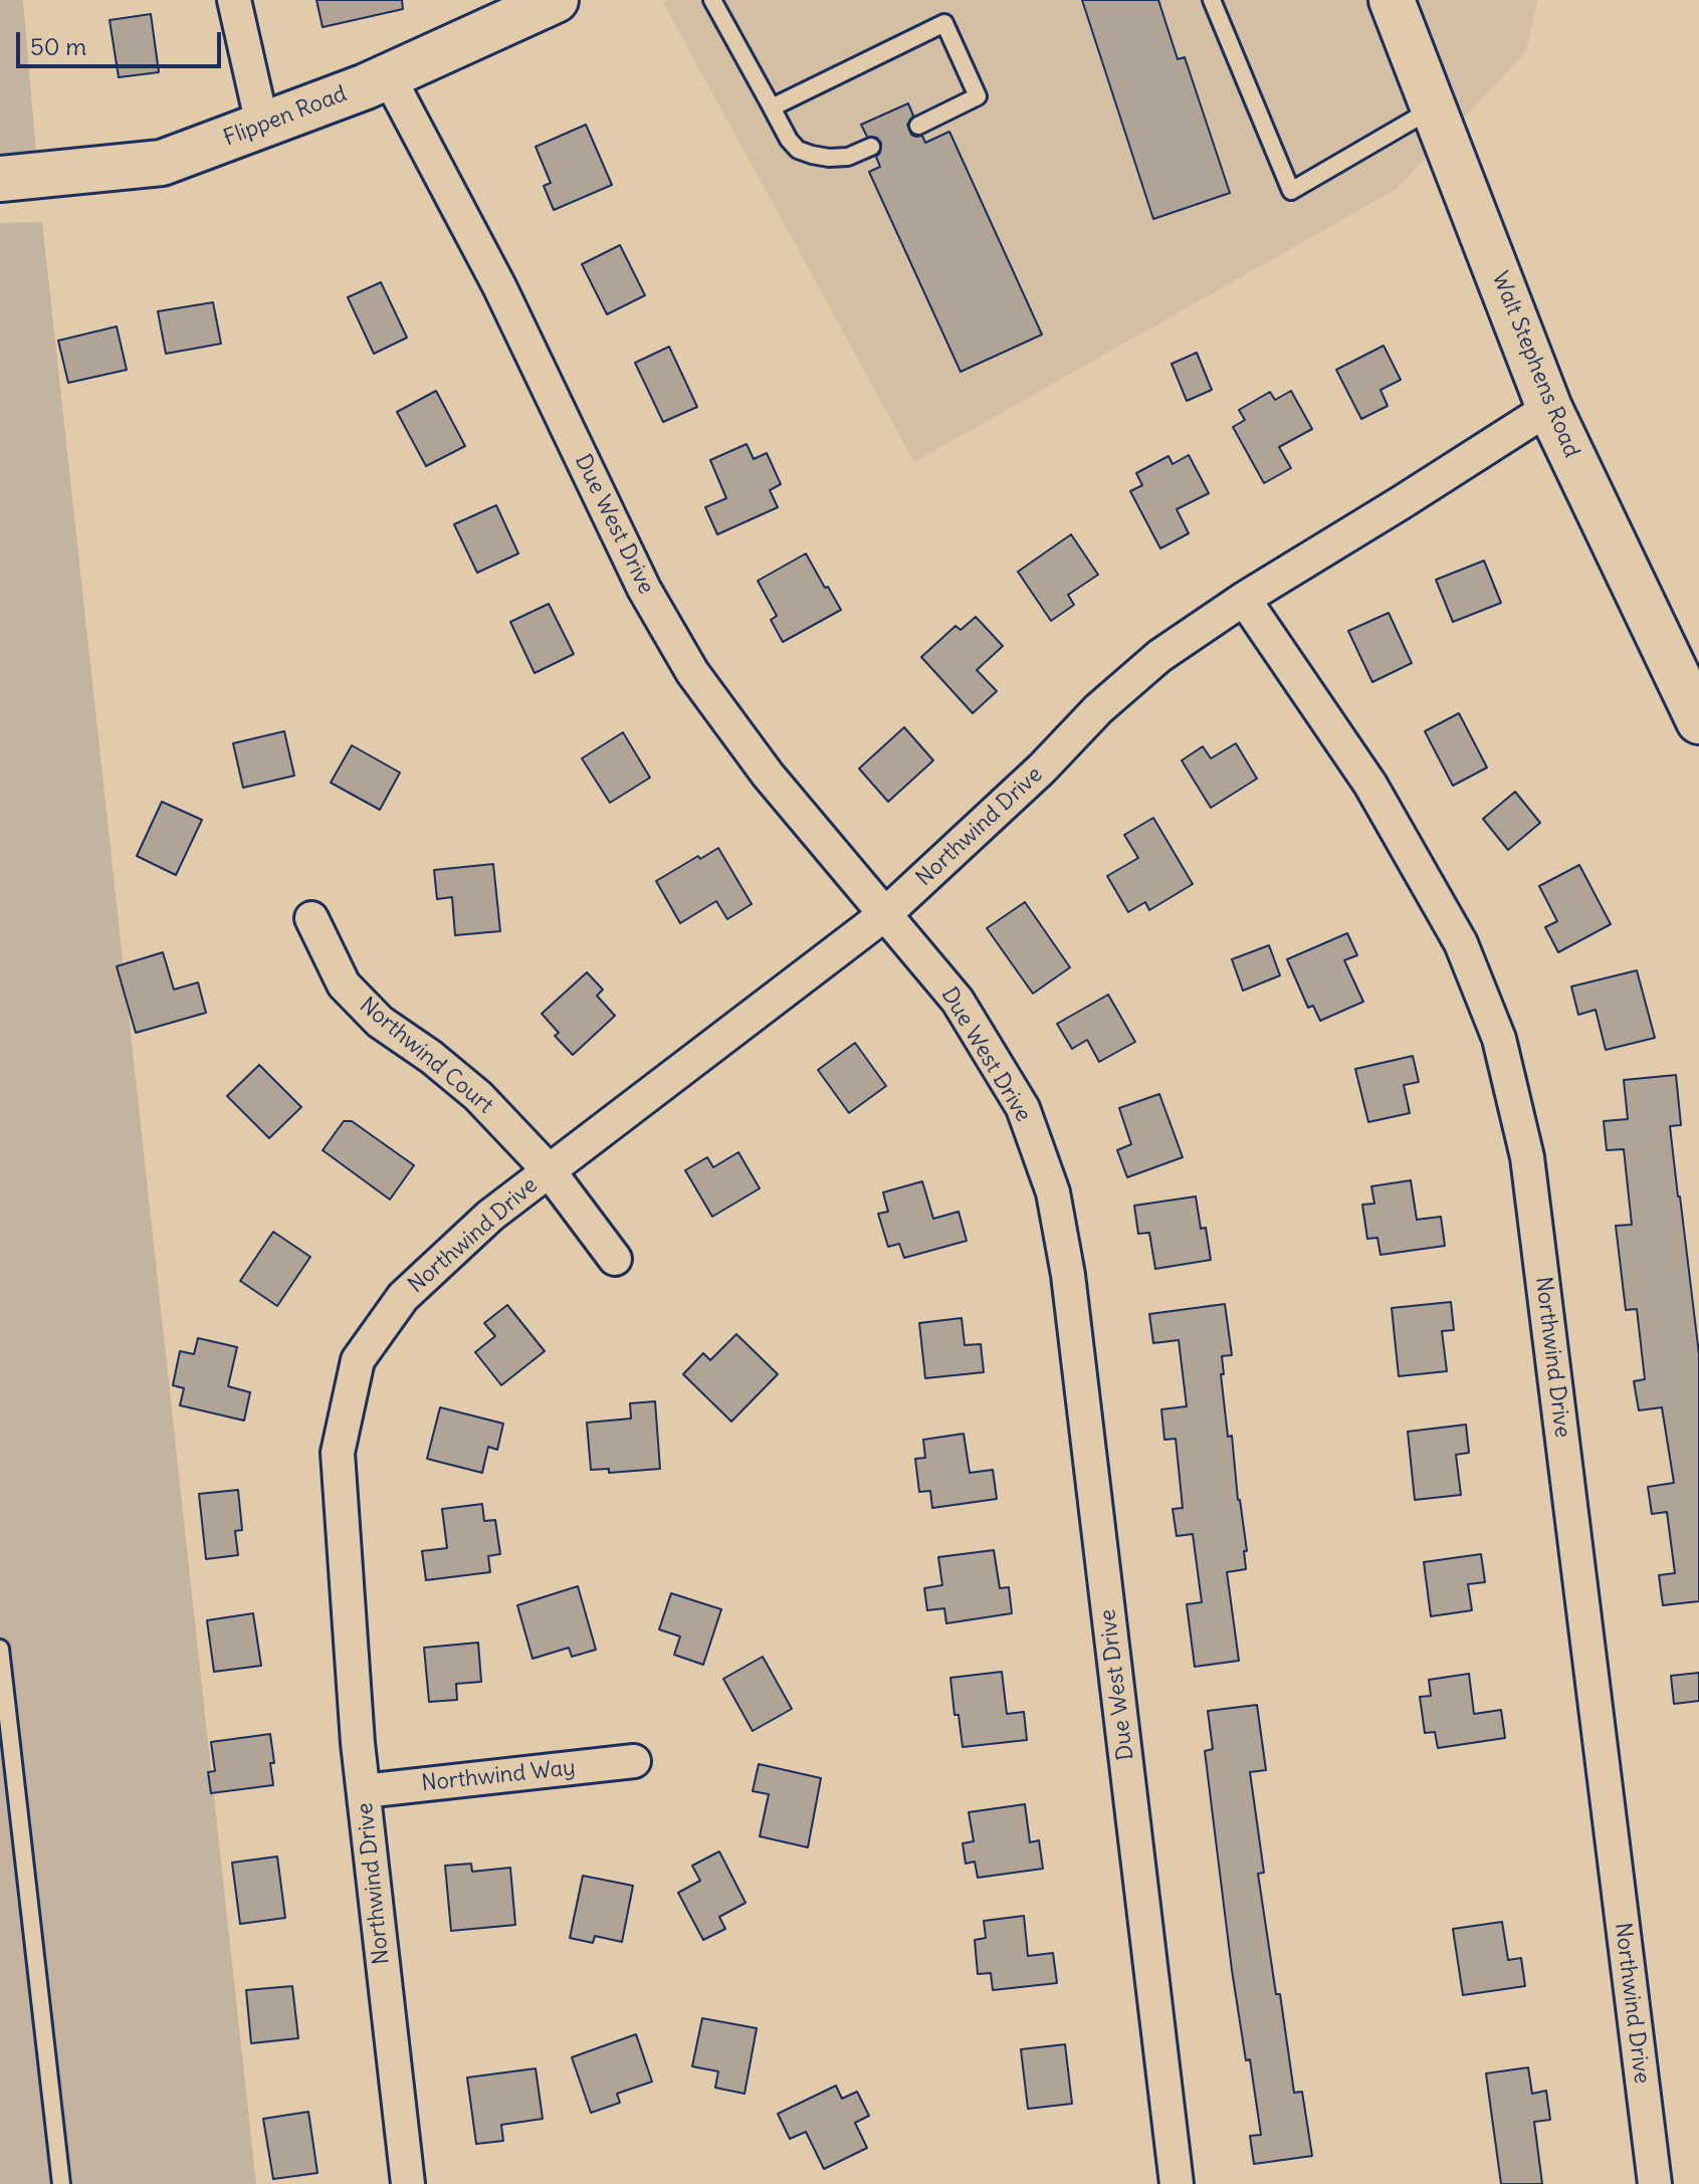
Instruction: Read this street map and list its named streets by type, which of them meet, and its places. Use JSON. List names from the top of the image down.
{
  "streets": {
    "street": [
      "Flippen Road",
      "Walt Stephens Road",
      "Due West Drive",
      "Northwind Drive",
      "Northwind Court",
      "Northwind Way"
    ]
  },
  "crossings": [
    ["Flippen Road", "Due West Drive"],
    ["Walt Stephens Road", "Northwind Drive"],
    ["Due West Drive", "Northwind Drive"],
    ["Northwind Drive", "Northwind Court"],
    ["Northwind Drive", "Northwind Way"]
  ],
  "scale_bar": "50 m"
}
